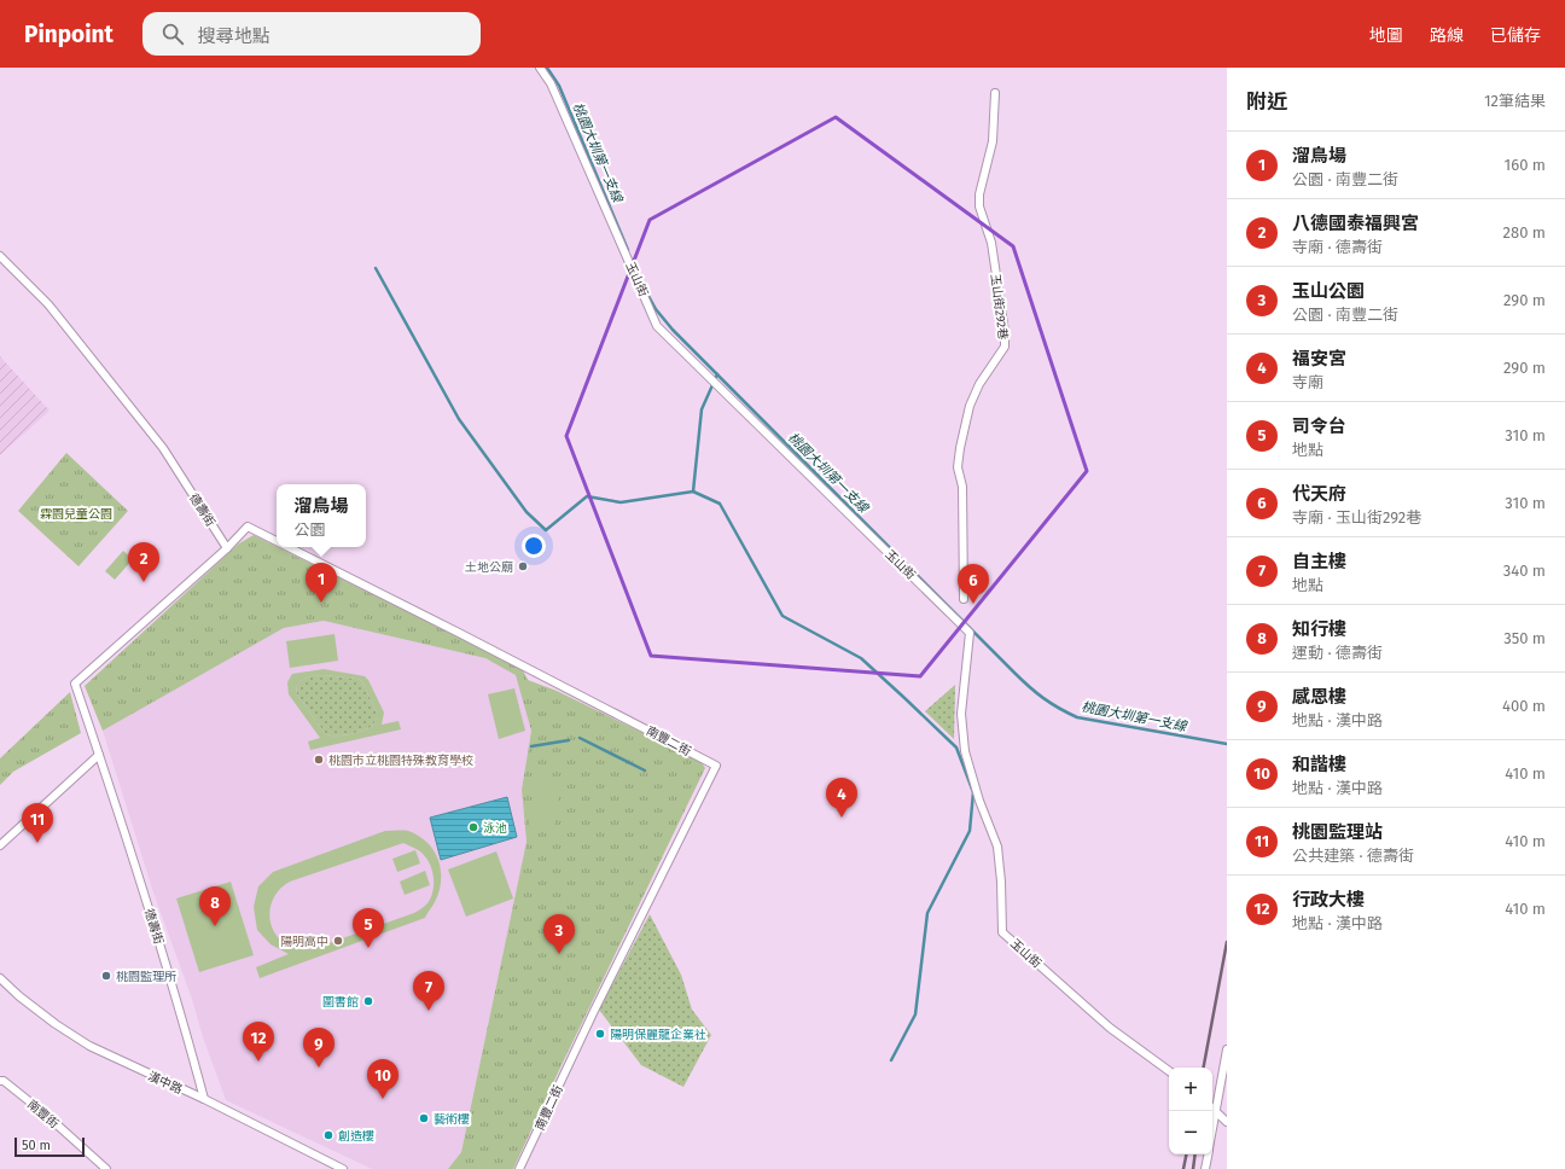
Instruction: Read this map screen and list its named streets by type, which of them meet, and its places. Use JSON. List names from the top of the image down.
{
  "streets": {
    "street": [
      "玉山街",
      "玉山街292巷",
      "德壽街",
      "南豐二街",
      "漢中路",
      "南豐街"
    ]
  },
  "crossings": [
    ["德壽街", "南豐二街"],
    ["德壽街", "漢中路"]
  ],
  "water": ["桃園大圳第一支線"],
  "parks": ["霖園兒童公園"],
  "places": [
    "土地公廟",
    "桃園市立桃園特殊教育學校",
    "泳池",
    "陽明高中",
    "桃園監理所",
    "圖書館",
    "陽明保麗龍企業社",
    "藝術樓",
    "創造樓"
  ],
  "scale_bar": "50 m",
  "page": {
    "header": "Pinpoint",
    "search": "搜尋地點",
    "nav": ["地圖", "路線", "已儲存"],
    "heading": ["附近", "12筆結果"],
    "list": [
      {
        "mark": "1",
        "name": "溜鳥場",
        "note": "公園 · 南豐二街",
        "value": "160 m"
      },
      {
        "mark": "2",
        "name": "八德國泰福興宮",
        "note": "寺廟 · 德壽街",
        "value": "280 m"
      },
      {
        "mark": "3",
        "name": "玉山公園",
        "note": "公園 · 南豐二街",
        "value": "290 m"
      },
      {
        "mark": "4",
        "name": "福安宮",
        "note": "寺廟",
        "value": "290 m"
      },
      {
        "mark": "5",
        "name": "司令台",
        "note": "地點",
        "value": "310 m"
      },
      {
        "mark": "6",
        "name": "代天府",
        "note": "寺廟 · 玉山街292巷",
        "value": "310 m"
      },
      {
        "mark": "7",
        "name": "自主樓",
        "note": "地點",
        "value": "340 m"
      },
      {
        "mark": "8",
        "name": "知行樓",
        "note": "運動 · 德壽街",
        "value": "350 m"
      },
      {
        "mark": "9",
        "name": "感恩樓",
        "note": "地點 · 漢中路",
        "value": "400 m"
      },
      {
        "mark": "10",
        "name": "和諧樓",
        "note": "地點 · 漢中路",
        "value": "410 m"
      },
      {
        "mark": "11",
        "name": "桃園監理站",
        "note": "公共建築 · 德壽街",
        "value": "410 m"
      },
      {
        "mark": "12",
        "name": "行政大樓",
        "note": "地點 · 漢中路",
        "value": "410 m"
      }
    ],
    "popup": ["溜鳥場", "公園"],
    "pins": [
      "2",
      "1",
      "6",
      "4",
      "11",
      "8",
      "5",
      "3",
      "7",
      "12",
      "9",
      "10"
    ],
    "map_buttons": ["+", "−"],
    "scale": "50 m"
  }
}
